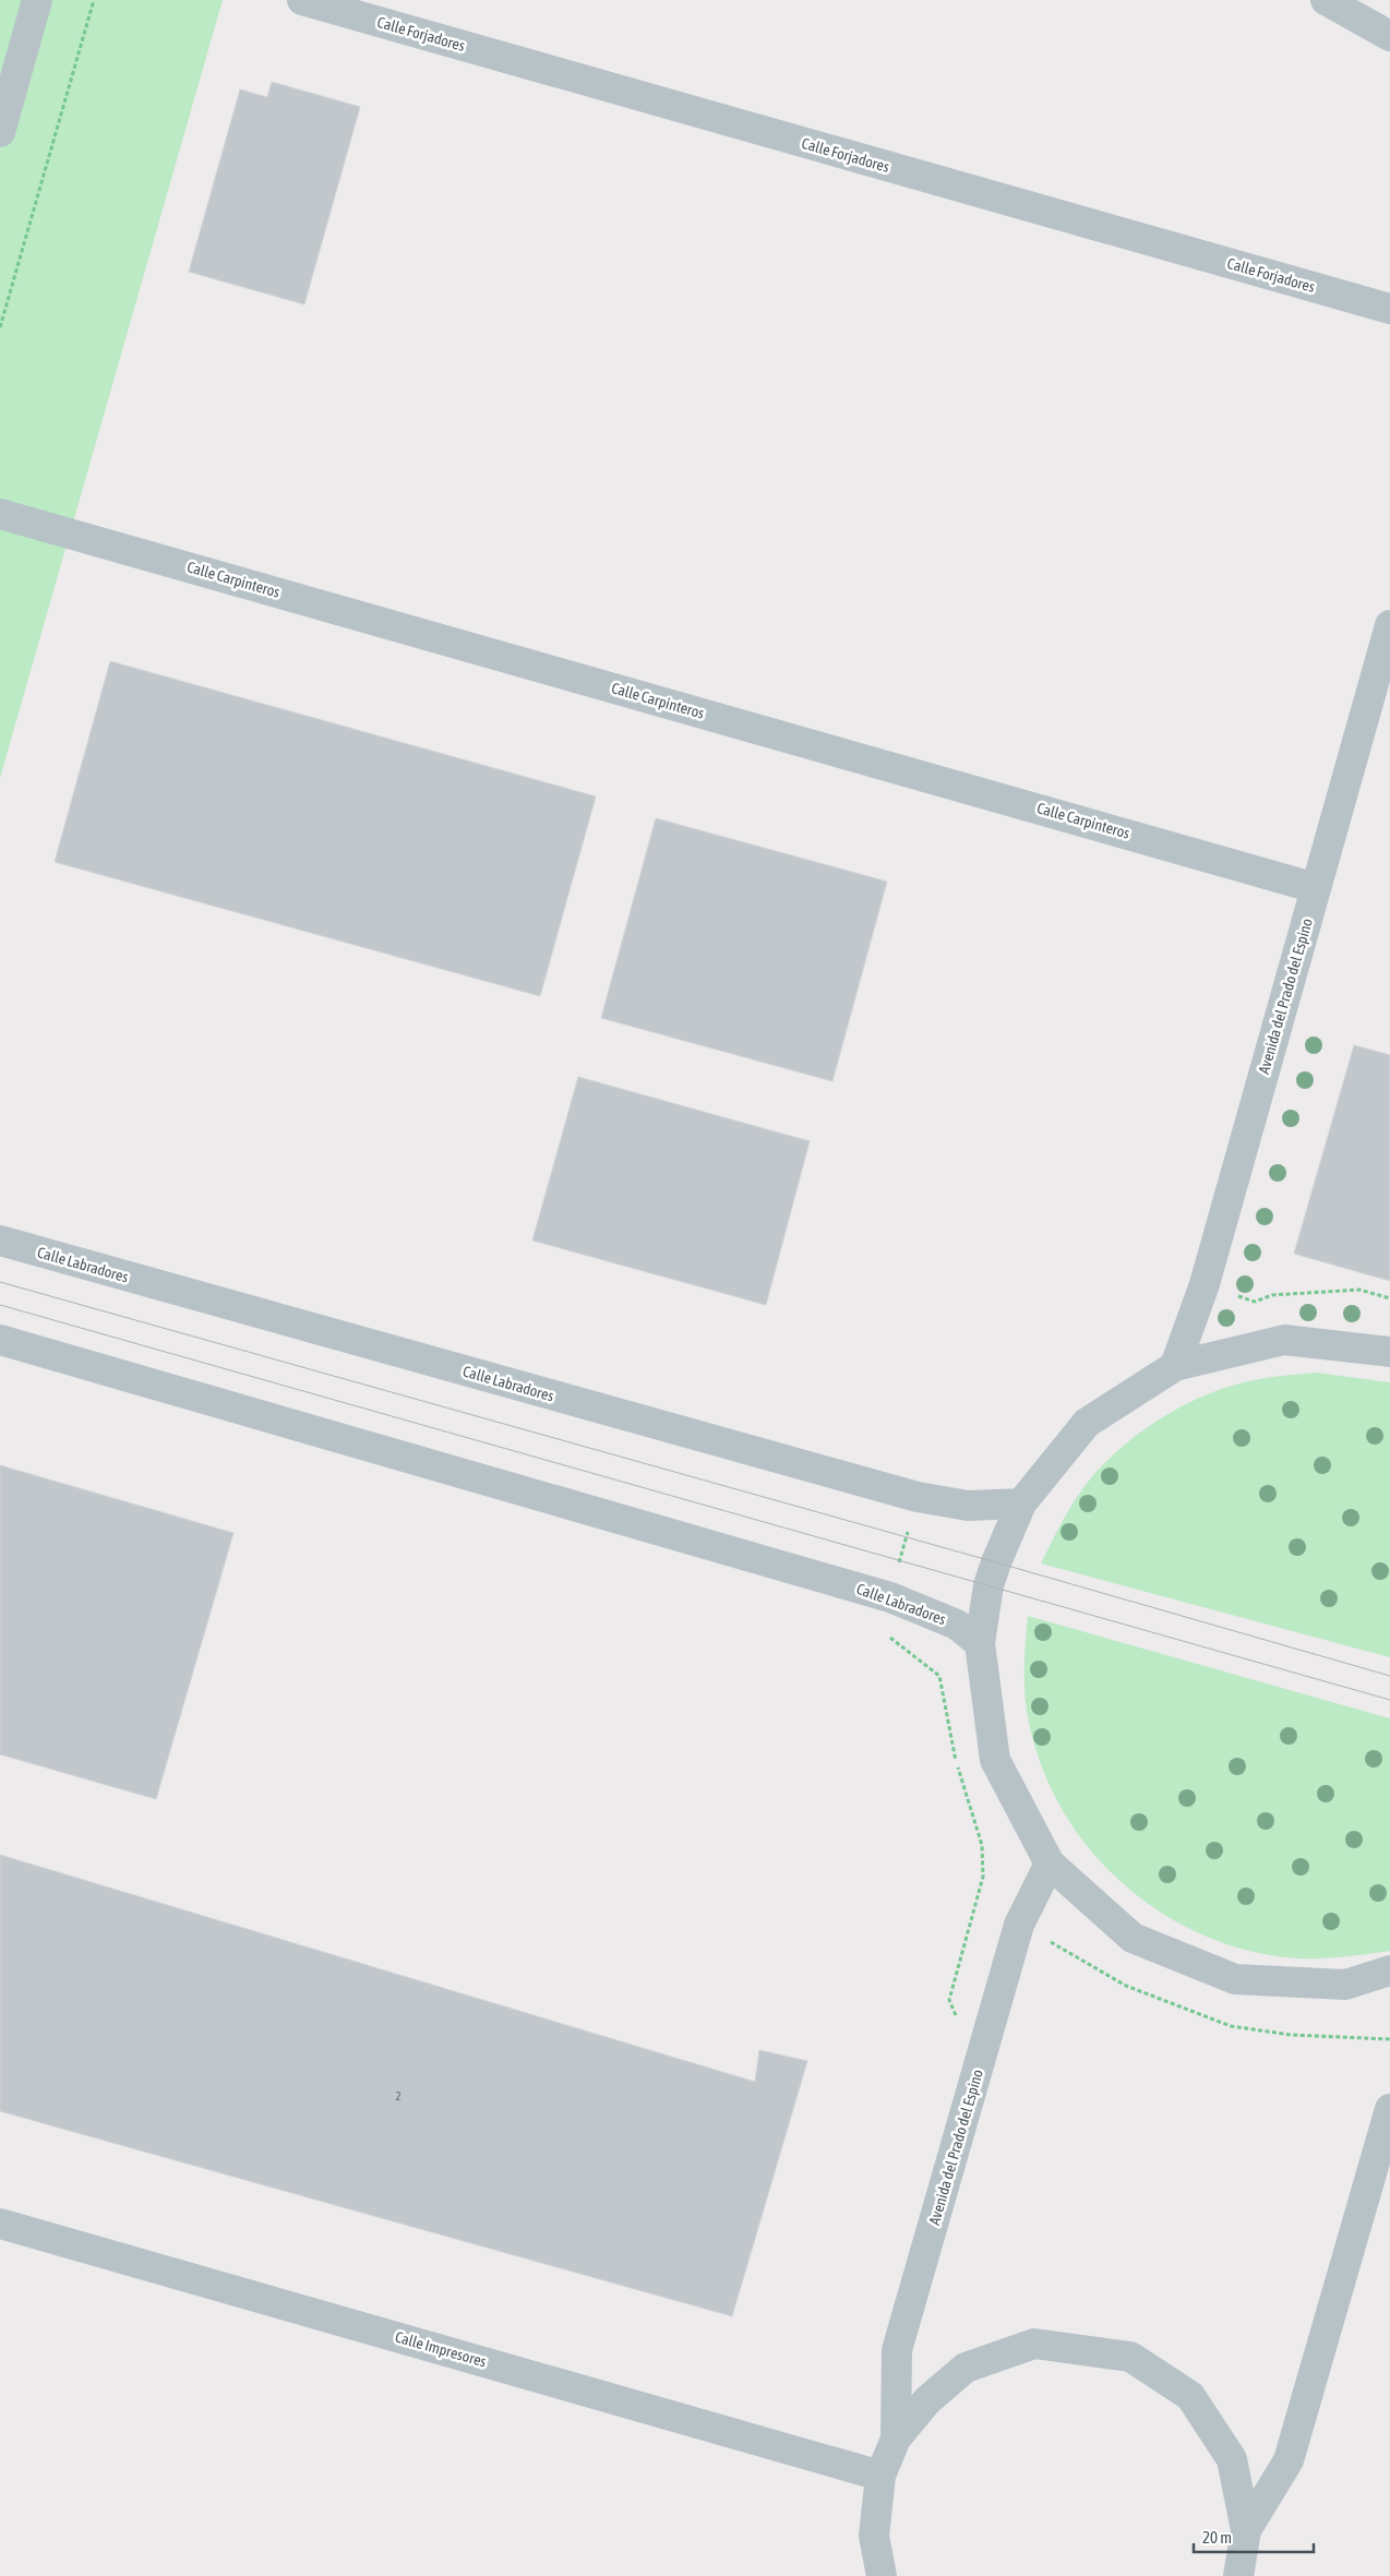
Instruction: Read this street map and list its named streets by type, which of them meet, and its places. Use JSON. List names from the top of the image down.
{
  "streets": {
    "street": [
      "Calle Forjadores",
      "Calle Carpinteros",
      "Avenida del Prado del Espino",
      "Calle Labradores",
      "Calle Impresores"
    ]
  },
  "crossings": [
    ["Calle Carpinteros", "Avenida del Prado del Espino"]
  ],
  "house_numbers": ["2"],
  "scale_bar": "20 m"
}
